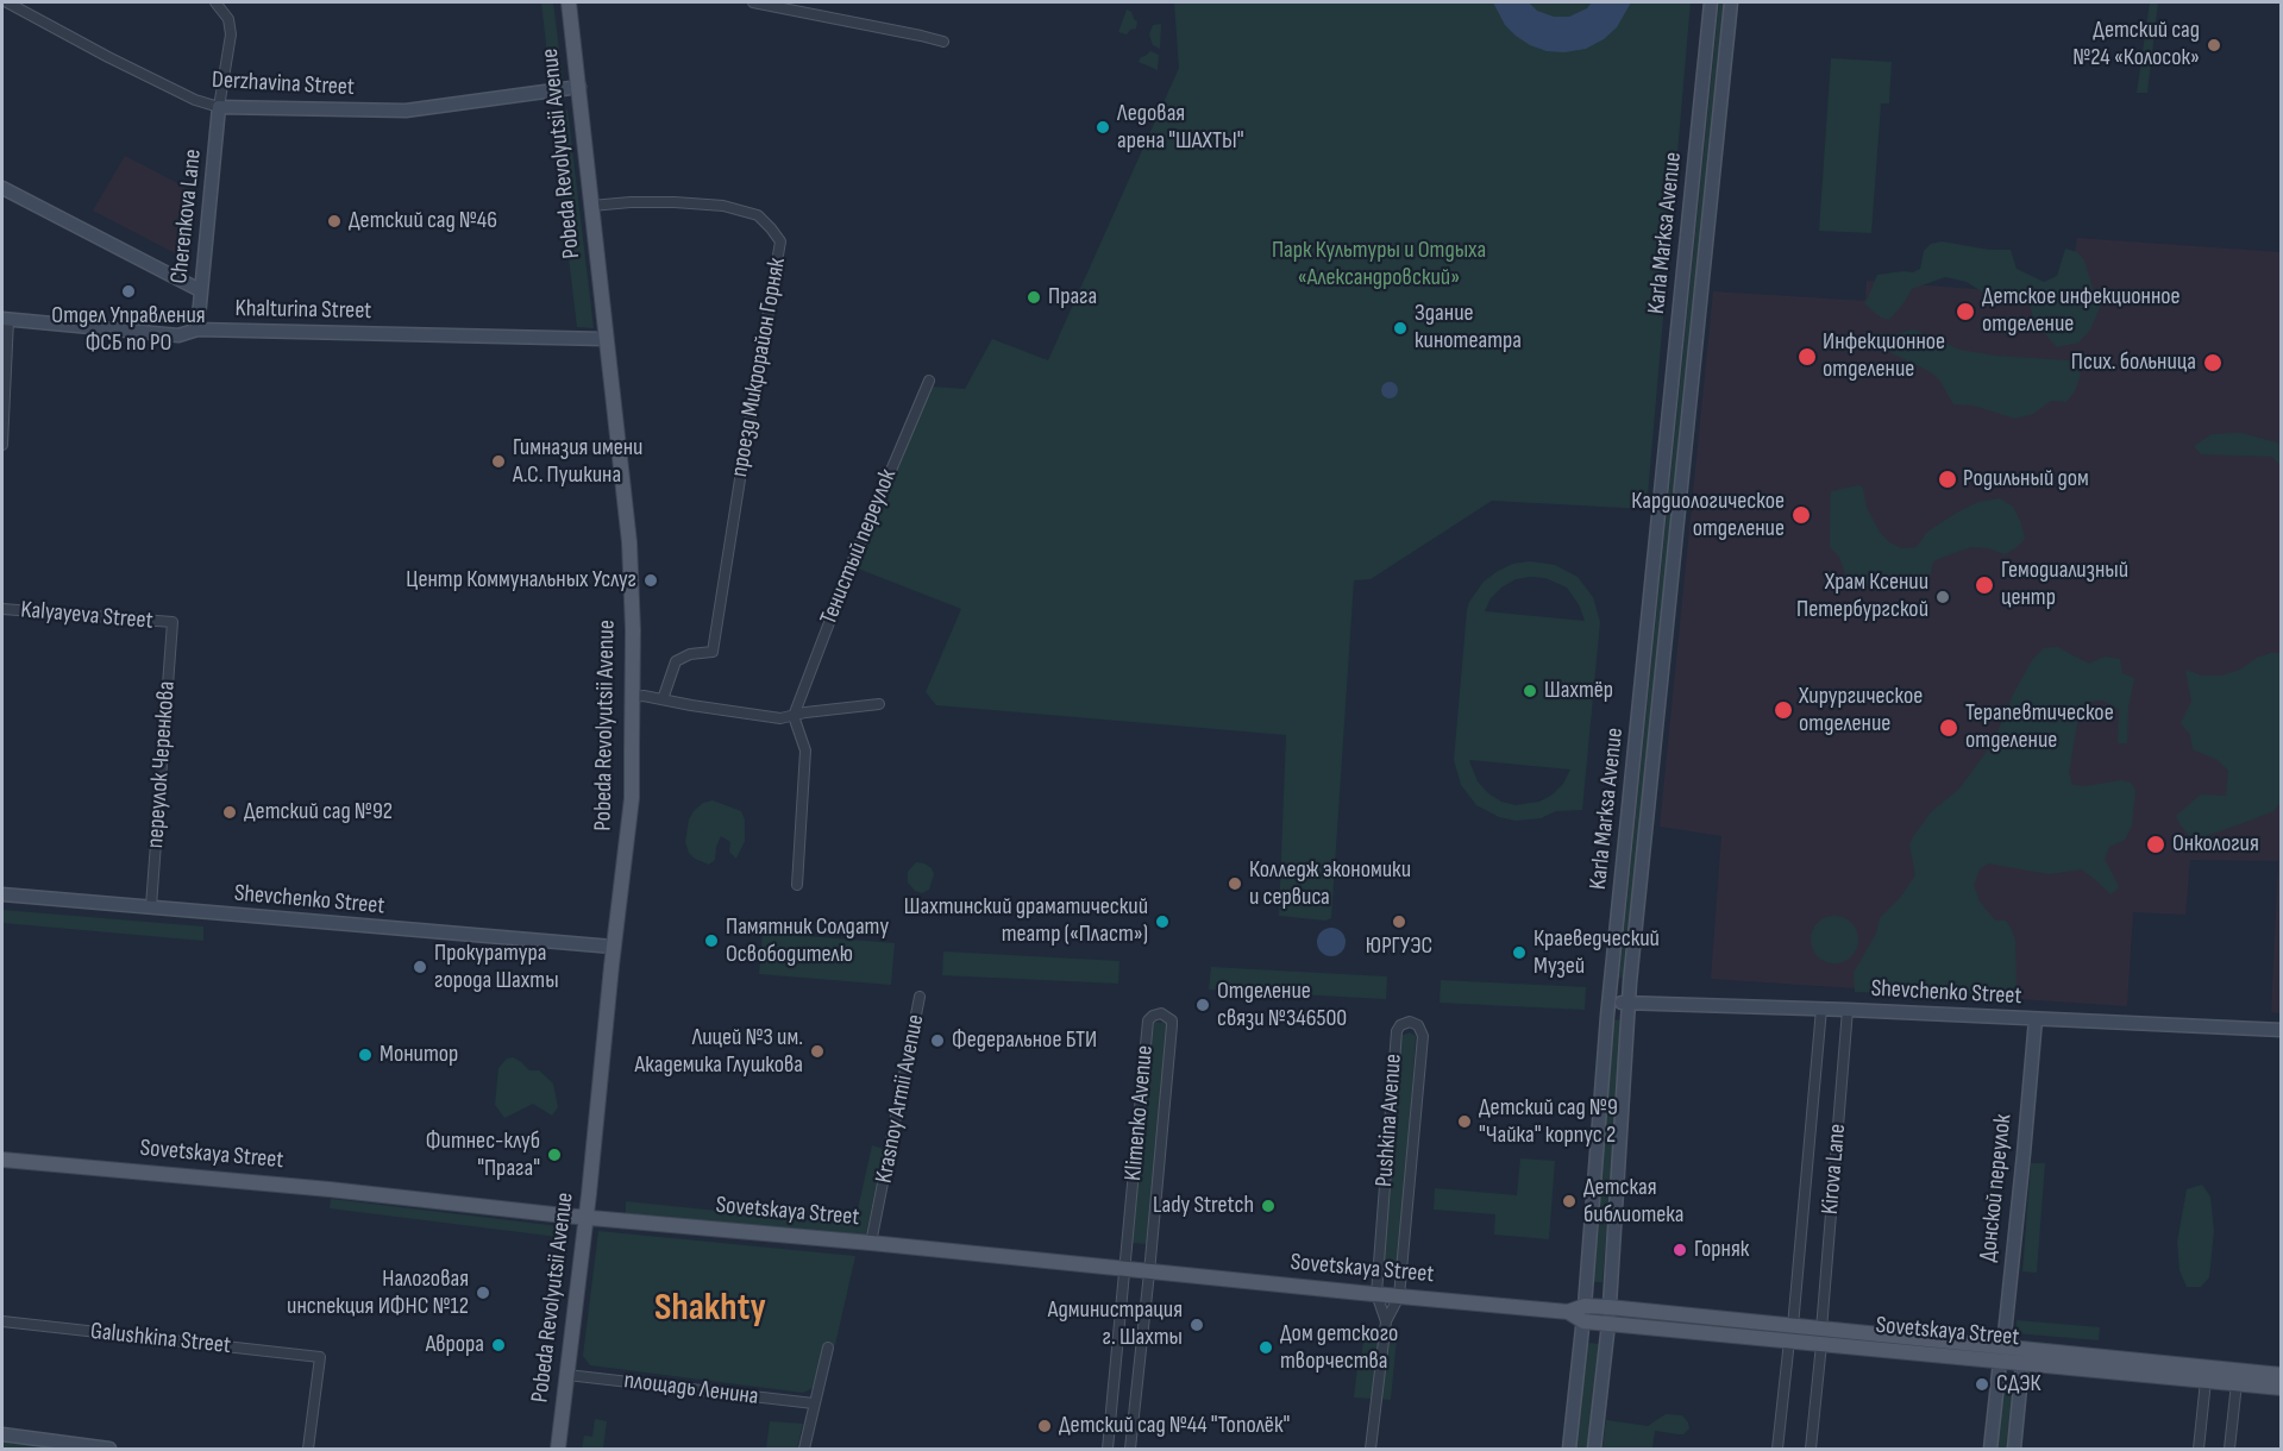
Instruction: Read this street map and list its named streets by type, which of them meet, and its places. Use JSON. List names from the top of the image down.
{
  "streets": {
    "main road": [
      "Derzhavina Street",
      "Pobeda Revolyutsii Avenue",
      "Cherenkova Lane",
      "Karla Marksa Avenue",
      "Khalturina Street",
      "Shevchenko Street",
      "Sovetskaya Street",
      "Донской переулок"
    ],
    "street": [
      "проезд Микрорайон Горняк",
      "Тенистый переулок",
      "Kalyayeva Street",
      "переулок Черенкова",
      "Krasnoy Armii Avenue",
      "Klimenko Avenue",
      "Pushkina Avenue",
      "Kirova Lane",
      "Galushkina Street",
      "площадь Ленина"
    ]
  },
  "crossings": [
    ["Derzhavina Street", "Pobeda Revolyutsii Avenue"],
    ["Derzhavina Street", "Cherenkova Lane"],
    ["Pobeda Revolyutsii Avenue", "Khalturina Street"],
    ["Pobeda Revolyutsii Avenue", "проезд Микрорайон Горняк"],
    ["Pobeda Revolyutsii Avenue", "Shevchenko Street"],
    ["Pobeda Revolyutsii Avenue", "Sovetskaya Street"],
    ["Pobeda Revolyutsii Avenue", "площадь Ленина"],
    ["Cherenkova Lane", "Khalturina Street"],
    ["Karla Marksa Avenue", "Shevchenko Street"],
    ["Karla Marksa Avenue", "Sovetskaya Street"],
    ["Kalyayeva Street", "переулок Черенкова"],
    ["переулок Черенкова", "Shevchenko Street"],
    ["Shevchenko Street", "Kirova Lane"],
    ["Shevchenko Street", "Донской переулок"],
    ["Krasnoy Armii Avenue", "Sovetskaya Street"],
    ["Klimenko Avenue", "Sovetskaya Street"],
    ["Pushkina Avenue", "Sovetskaya Street"],
    ["Sovetskaya Street", "Kirova Lane"],
    ["Sovetskaya Street", "Донской переулок"]
  ],
  "districts": ["Shakhty"],
  "parks": ["Парк Культуры и Отдыха «Александровский»"],
  "places": [
    "Детский сад №24 «Колосок»",
    "Ледовая арена \"ШАХТЫ\"",
    "Детский сад №46",
    "Отдел Управления ФСБ по РО",
    "Прага",
    "Детское инфекционное отделение",
    "Здание кинотеатра",
    "Инфекционное отделение",
    "Псих. больница",
    "Гимназия имени А.С. Пушкина",
    "Родильный дом",
    "Кардиологическое отделение",
    "Центр Коммунальных Услуг",
    "Гемодиализный центр",
    "Храм Ксении Петербургской",
    "Шахтёр",
    "Хирургическое отделение",
    "Терапевтическое отделение",
    "Детский сад №92",
    "Онкология",
    "Колледж экономики и сервиса",
    "Шахтинский драматический театр («Пласт»)",
    "ЮРГУЭС",
    "Памятник Солдату Освободителю",
    "Краеведческий Музей",
    "Прокуратура города Шахты",
    "Отделение связи №346500",
    "Федеральное БТИ",
    "Лицей №3 им. Академика Глушкова",
    "Монитор",
    "Детский сад №9 \"Чайка\" корпус 2",
    "Фитнес-клуб \"Прага\"",
    "Детская библиотека",
    "Lady Stretch",
    "Горняк",
    "Налоговая инспекция ИФНС №12",
    "Администрация г. Шахты",
    "Аврора",
    "Дом детского творчества",
    "СДЭК",
    "Детский сад №44 \"Тополёк\""
  ]
}
